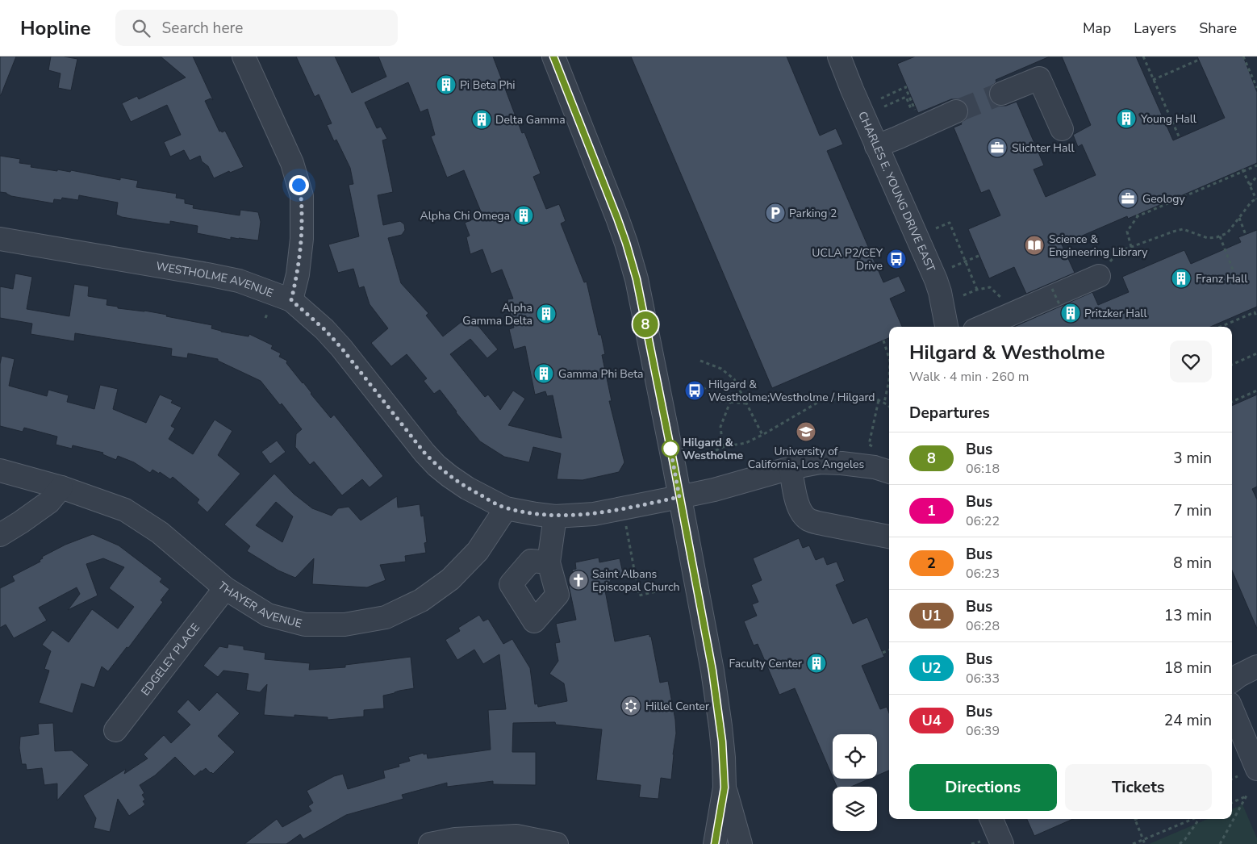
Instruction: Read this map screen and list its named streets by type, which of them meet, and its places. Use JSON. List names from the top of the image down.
{
  "streets": {
    "street": [
      "CHARLES E. YOUNG DRIVE EAST",
      "WESTHOLME AVENUE",
      "THAYER AVENUE",
      "EDGELEY PLACE"
    ]
  },
  "crossings": [
    ["WESTHOLME AVENUE", "THAYER AVENUE"],
    ["THAYER AVENUE", "EDGELEY PLACE"]
  ],
  "places": {
    "building": [
      "Pi Beta Phi",
      "Young Hall",
      "Delta Gamma",
      "Alpha Chi Omega",
      "Franz Hall",
      "Pritzker Hall",
      "Alpha Gamma Delta",
      "Gamma Phi Beta",
      "Faculty Center"
    ],
    "office": ["Slichter Hall", "Geology"],
    "parking": ["Parking 2"],
    "library": ["Science & Engineering Library"],
    "bus stop": ["UCLA P2/CEY Drive", "Hilgard & Westholme;Westholme / Hilgard"],
    "school or university": ["University of California, Los Angeles"],
    "other": ["Hilgard & Westholme"],
    "church": ["Saint Albans Episcopal Church"],
    "synagogue": ["Hillel Center"]
  },
  "lines": ["bus line 8"],
  "page": {
    "header": "Hopline",
    "search": "Search here",
    "nav": ["Map", "Layers", "Share"],
    "on_map": "8",
    "heading": [
      ["Hilgard & Westholme", "Walk · 4 min · 260 m"],
      "Departures"
    ],
    "list": [
      {
        "mark": "8",
        "name": "Bus",
        "note": "06:18",
        "value": "3 min"
      },
      {
        "mark": "1",
        "name": "Bus",
        "note": "06:22",
        "value": "7 min"
      },
      {
        "mark": "2",
        "name": "Bus",
        "note": "06:23",
        "value": "8 min"
      },
      {
        "mark": "U1",
        "name": "Bus",
        "note": "06:28",
        "value": "13 min"
      },
      {
        "mark": "U2",
        "name": "Bus",
        "note": "06:33",
        "value": "18 min"
      },
      {
        "mark": "U4",
        "name": "Bus",
        "note": "06:39",
        "value": "24 min"
      }
    ],
    "buttons": ["Directions", "Tickets"]
  }
}
